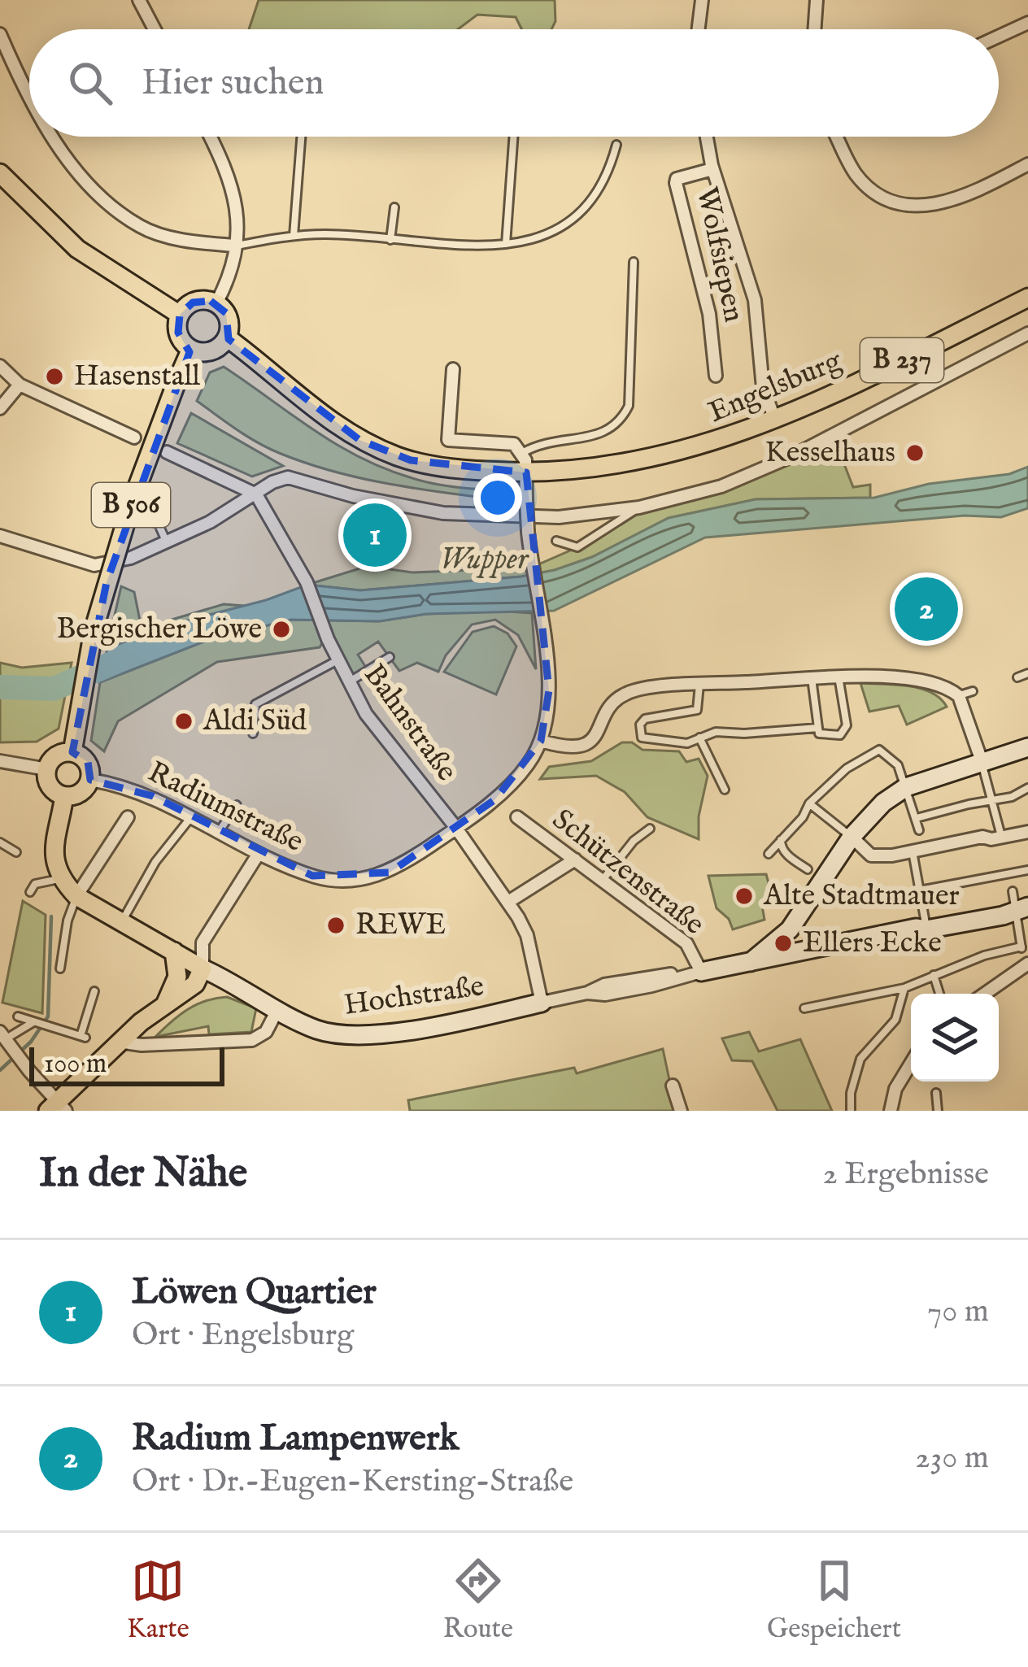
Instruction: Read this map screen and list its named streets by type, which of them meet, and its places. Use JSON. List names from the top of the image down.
{
  "streets": {
    "main road": ["B 237", "Engelsburg", "B 506"],
    "street": [
      "Wolfsiepen",
      "Bahnstraße",
      "Radiumstraße",
      "Schützenstraße",
      "Hochstraße"
    ]
  },
  "crossings": [
    ["Wolfsiepen", "Engelsburg"],
    ["Engelsburg", "B 506"],
    ["Engelsburg", "Radiumstraße"],
    ["B 506", "Radiumstraße"],
    ["Bahnstraße", "Radiumstraße"],
    ["Bahnstraße", "Hochstraße"],
    ["Schützenstraße", "Hochstraße"]
  ],
  "water": ["Wupper"],
  "places": [
    "Hasenstall",
    "Kesselhaus",
    "Bergischer Löwe",
    "Aldi Süd",
    "Alte Stadtmauer",
    "REWE",
    "Ellers Ecke"
  ],
  "scale_bar": "100 m",
  "page": {
    "search": "Hier suchen",
    "pins": ["1", "2"],
    "scale": "100 m",
    "heading": ["In der Nähe", "2 Ergebnisse"],
    "list": [
      {
        "mark": "1",
        "name": "Löwen Quartier",
        "note": "Ort · Engelsburg",
        "value": "70 m"
      },
      {
        "mark": "2",
        "name": "Radium Lampenwerk",
        "note": "Ort · Dr.-Eugen-Kersting-Straße",
        "value": "230 m"
      }
    ],
    "nav": ["Karte", "Route", "Gespeichert"]
  }
}
